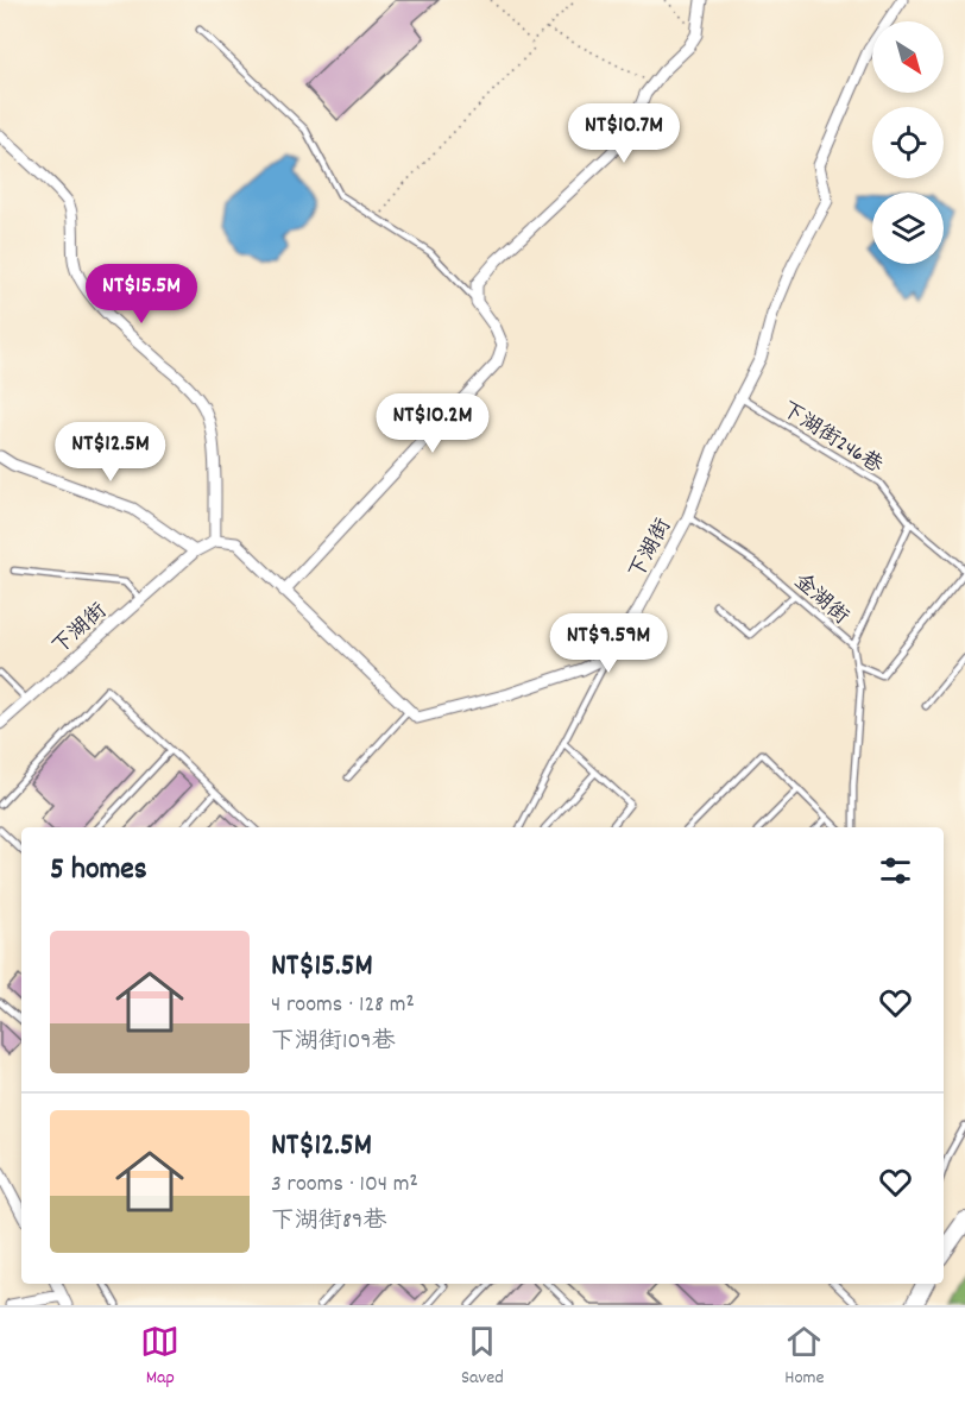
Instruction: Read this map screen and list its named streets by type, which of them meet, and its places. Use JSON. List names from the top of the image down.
{
  "streets": {
    "street": ["下湖街"],
    "lane": ["下湖街246巷", "金湖街"]
  },
  "crossings": [
    ["下湖街246巷", "下湖街"],
    ["下湖街", "金湖街"]
  ],
  "north": "bottom right",
  "page": {
    "price": [
      "NT$10.7M",
      "NT$15.5M",
      "NT$10.2M",
      "NT$12.5M",
      "NT$9.59M"
    ],
    "heading": "5 homes",
    "list": [
      {
        "name": "NT$15.5M",
        "note": "4 rooms · 128 m² · 下湖街109巷"
      },
      {
        "name": "NT$12.5M",
        "note": "3 rooms · 104 m² · 下湖街89巷"
      }
    ],
    "tabs": ["Map", "Saved", "Home"]
  }
}
